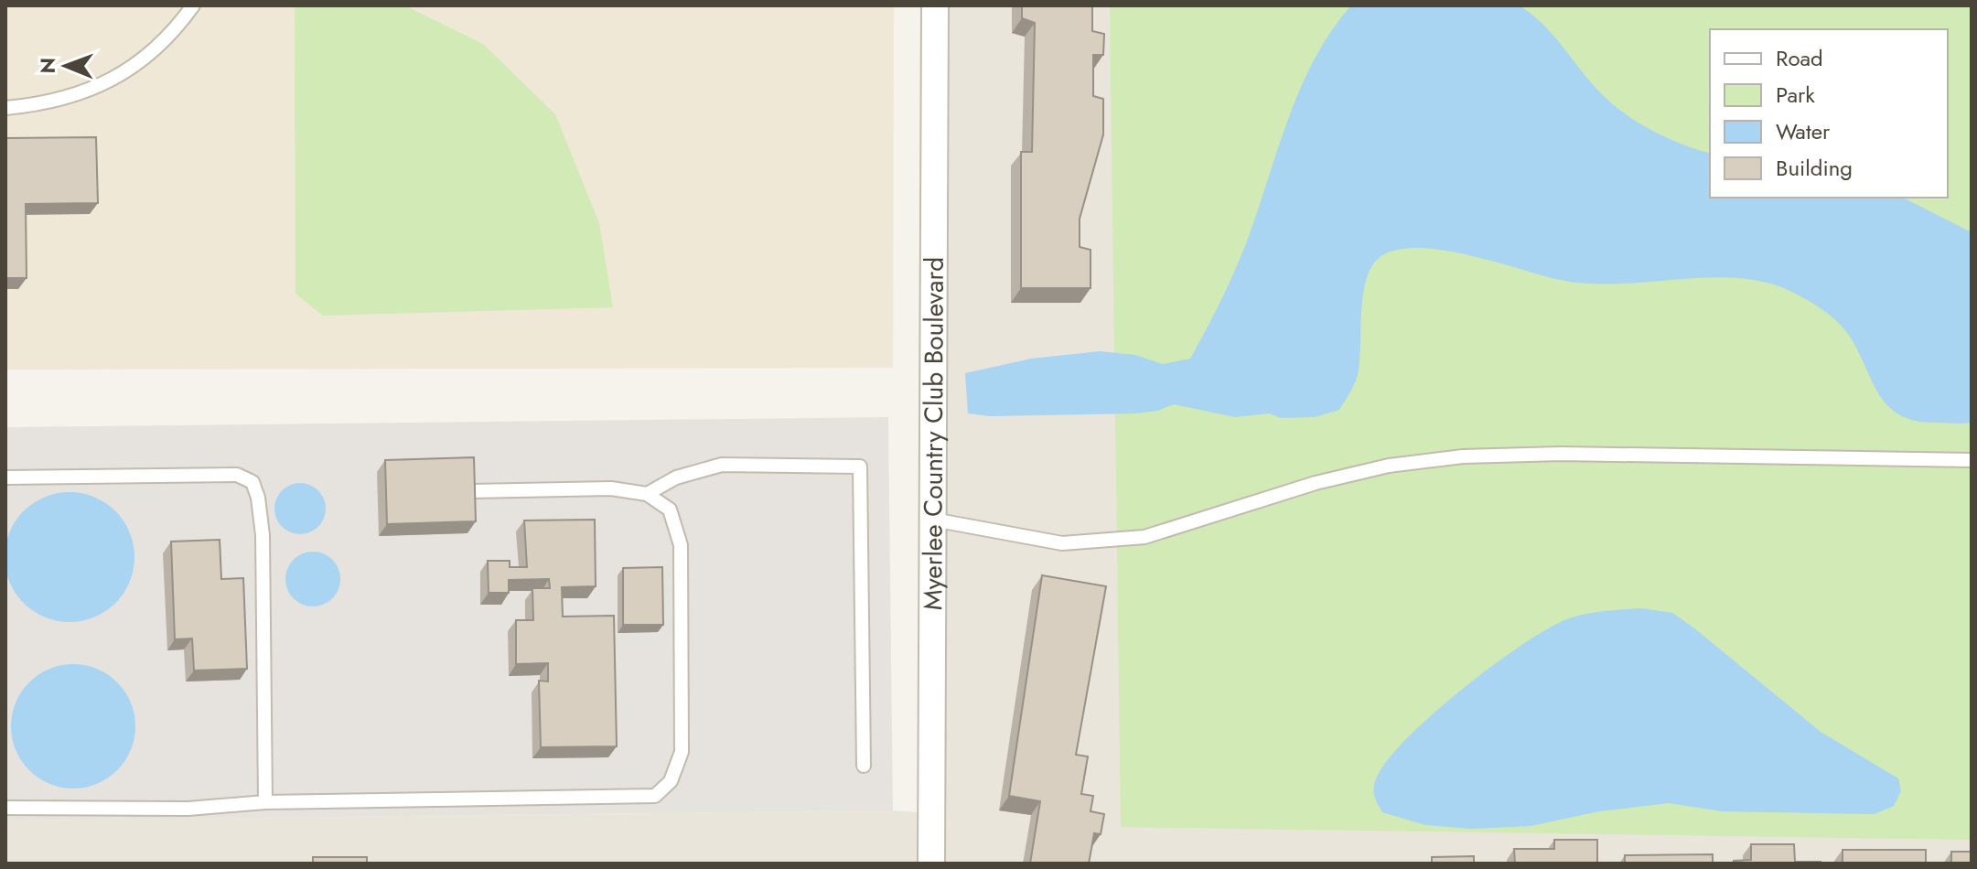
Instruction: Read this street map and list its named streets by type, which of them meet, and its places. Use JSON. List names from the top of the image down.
{
  "streets": {
    "street": ["Myerlee Country Club Boulevard"]
  },
  "legend": [
    "Road",
    "Park",
    "Water",
    "Building"
  ],
  "north": "left"
}
